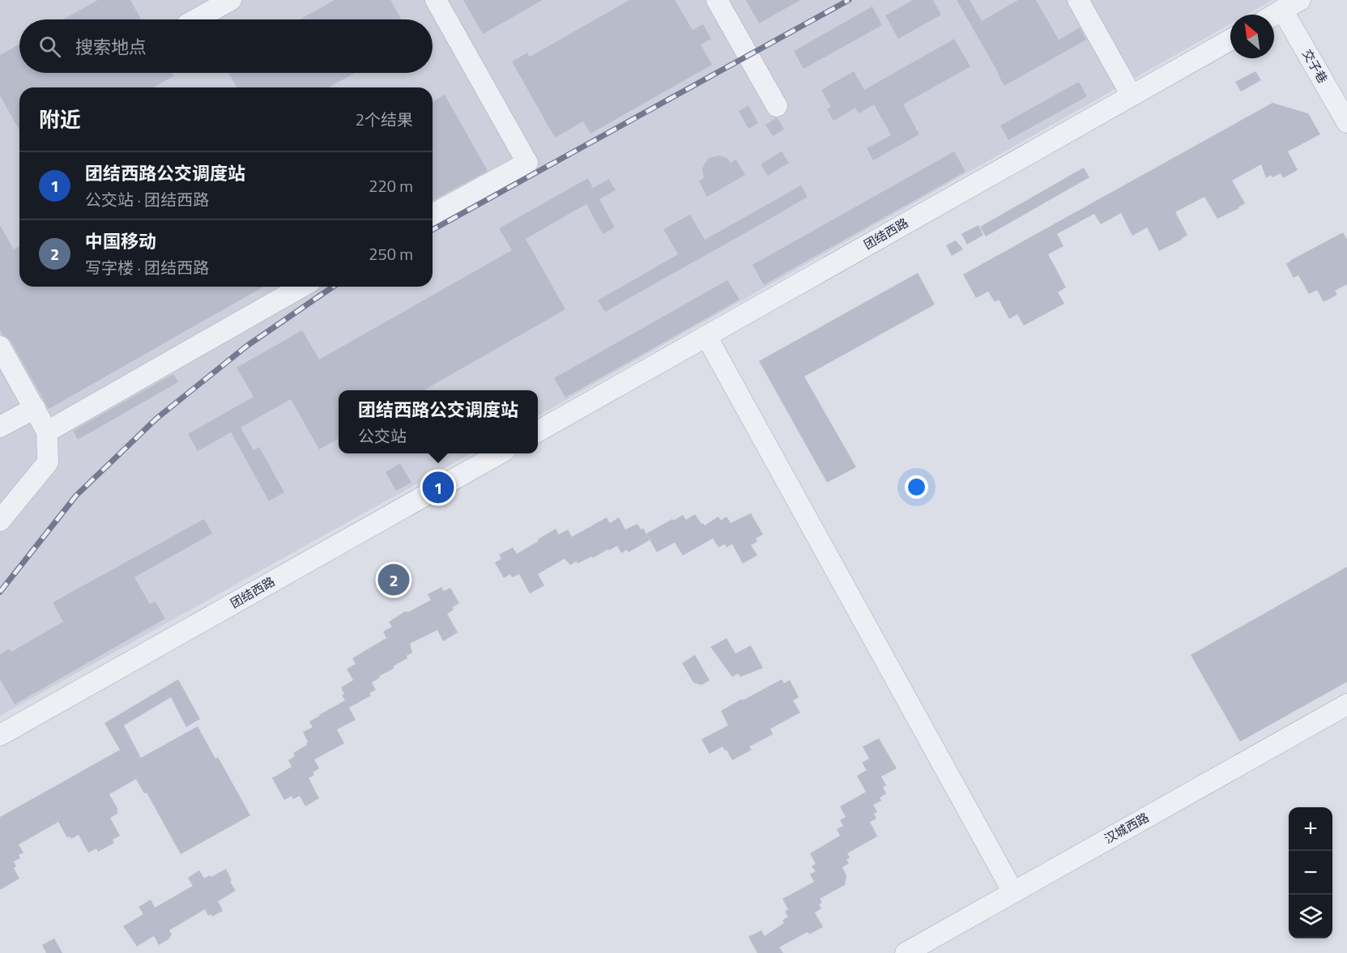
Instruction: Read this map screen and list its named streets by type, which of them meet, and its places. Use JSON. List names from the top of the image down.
{
  "streets": {
    "street": ["交子巷", "团结西路", "汉城西路"]
  },
  "north": "top left",
  "page": {
    "search": "搜索地点",
    "heading": ["附近", "2个结果"],
    "list": [
      {
        "mark": "1",
        "name": "团结西路公交调度站",
        "note": "公交站 · 团结西路",
        "value": "220 m"
      },
      {
        "mark": "2",
        "name": "中国移动",
        "note": "写字楼 · 团结西路",
        "value": "250 m"
      }
    ],
    "popup": ["团结西路公交调度站", "公交站"],
    "pins": ["1", "2"],
    "map_buttons": ["+", "−"]
  }
}
